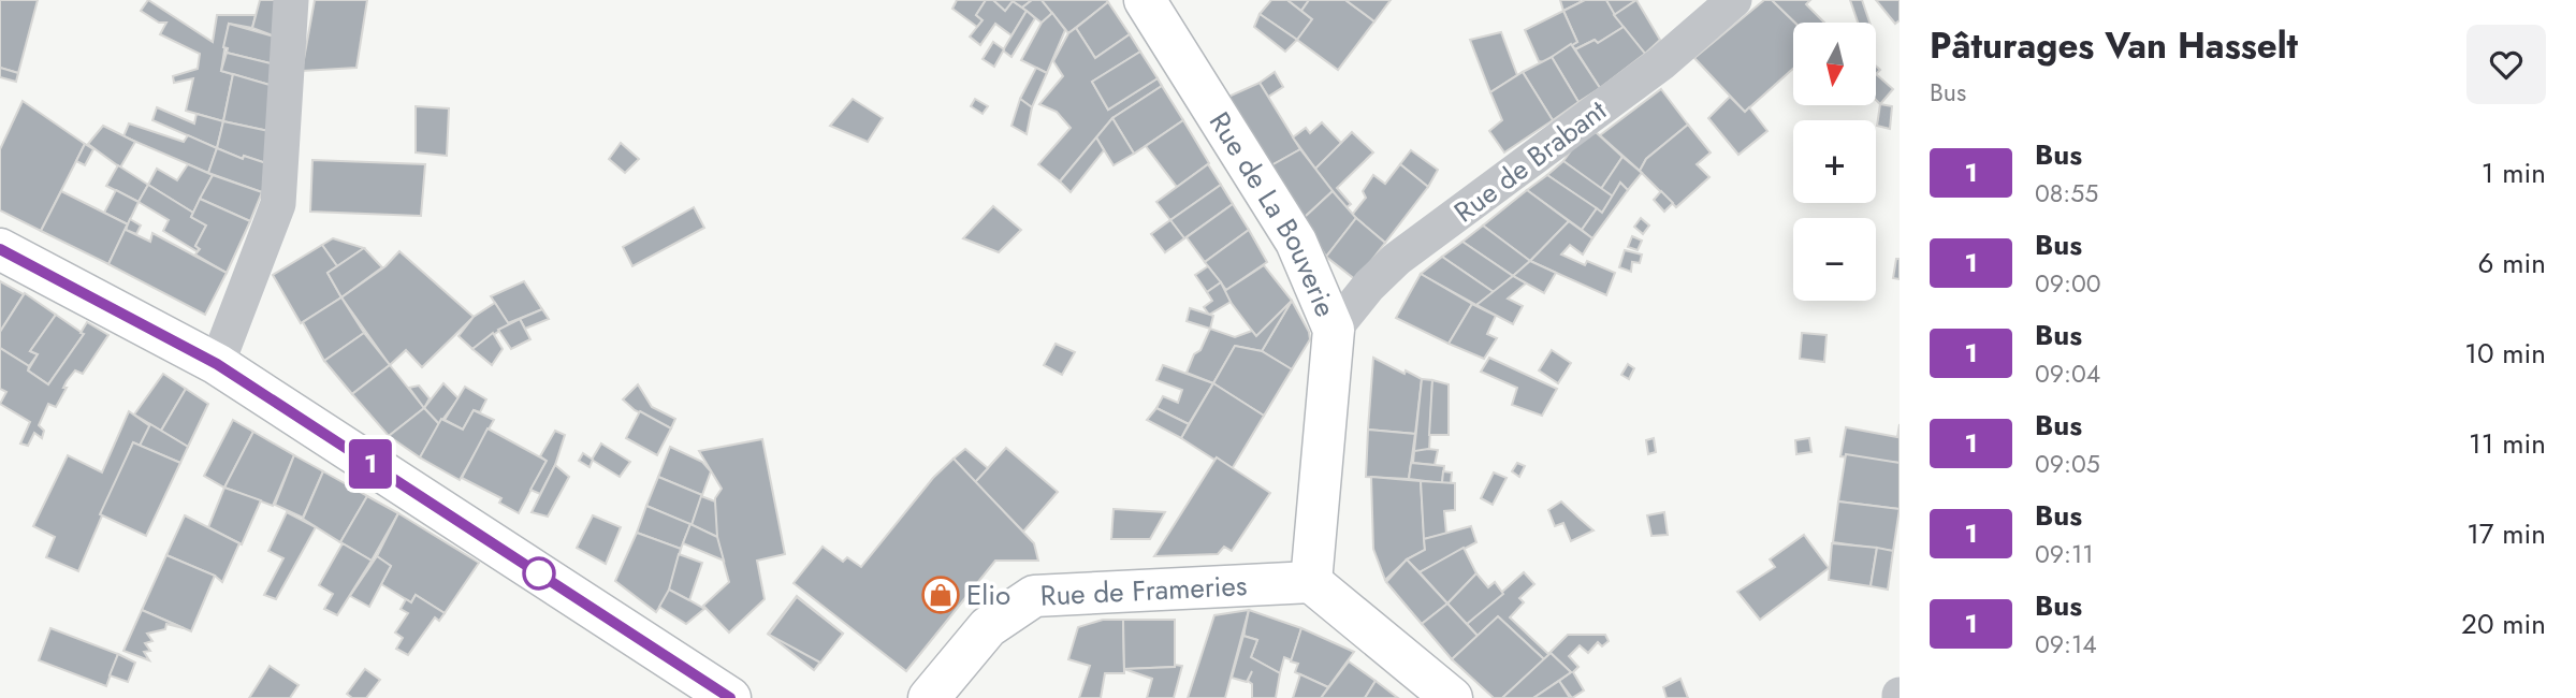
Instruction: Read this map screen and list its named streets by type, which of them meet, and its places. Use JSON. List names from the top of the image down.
{
  "streets": {
    "main road": ["Rue de La Bouverie", "Rue de Frameries"],
    "street": ["Rue de Brabant"]
  },
  "crossings": [
    ["Rue de Brabant", "Rue de La Bouverie"],
    ["Rue de La Bouverie", "Rue de Frameries"]
  ],
  "places": {
    "shop": ["Elio"]
  },
  "lines": ["bus line 1"],
  "north": "bottom",
  "page": {
    "on_map": "1",
    "heading": ["Pâturages Van Hasselt", "Bus"],
    "map_buttons": ["+", "−"],
    "list": [
      {
        "mark": "1",
        "name": "Bus",
        "note": "08:55",
        "value": "1 min"
      },
      {
        "mark": "1",
        "name": "Bus",
        "note": "09:00",
        "value": "6 min"
      },
      {
        "mark": "1",
        "name": "Bus",
        "note": "09:04",
        "value": "10 min"
      },
      {
        "mark": "1",
        "name": "Bus",
        "note": "09:05",
        "value": "11 min"
      },
      {
        "mark": "1",
        "name": "Bus",
        "note": "09:11",
        "value": "17 min"
      },
      {
        "mark": "1",
        "name": "Bus",
        "note": "09:14",
        "value": "20 min"
      }
    ]
  }
}
